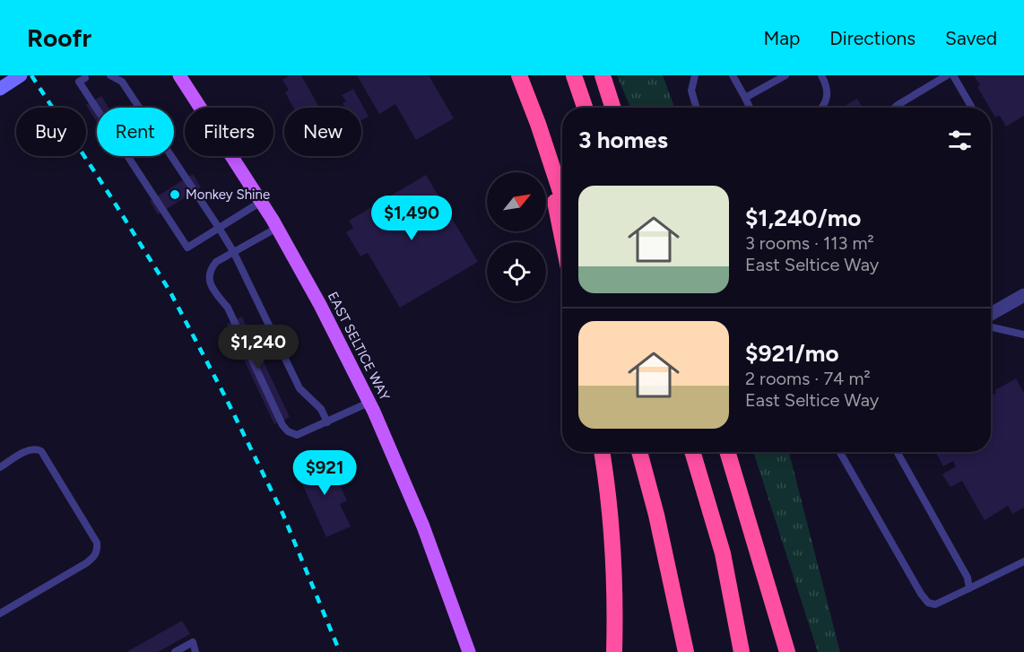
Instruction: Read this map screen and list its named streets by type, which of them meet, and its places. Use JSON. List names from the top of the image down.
{
  "streets": {
    "main road": ["EAST SELTICE WAY"]
  },
  "places": ["Monkey Shine"],
  "north": "top right",
  "page": {
    "header": "Roofr",
    "nav": ["Map", "Directions", "Saved"],
    "chip": [
      "Buy",
      "Rent",
      "Filters",
      "New"
    ],
    "heading": "3 homes",
    "list": [
      {
        "name": "$1,240/mo",
        "note": "3 rooms · 113 m² · East Seltice Way"
      },
      {
        "name": "$921/mo",
        "note": "2 rooms · 74 m² · East Seltice Way"
      }
    ],
    "price": ["$1,490", "$1,240", "$921"]
  }
}
